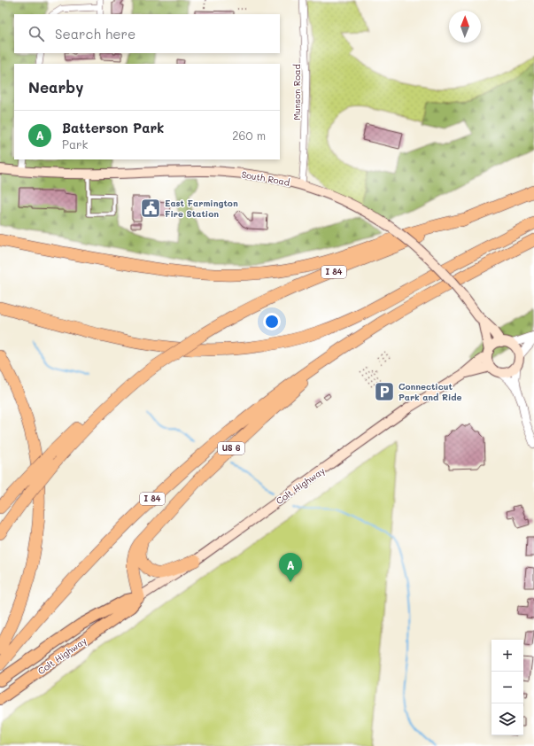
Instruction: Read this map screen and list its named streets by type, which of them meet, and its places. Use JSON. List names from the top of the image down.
{
  "streets": {
    "highway": ["I 84", "US 6", "Colt Highway"],
    "main road": ["South Road"],
    "street": ["Munson Road"]
  },
  "crossings": [
    ["Munson Road", "South Road"],
    ["South Road", "Colt Highway"],
    ["I 84", "US 6"],
    ["US 6", "Colt Highway"]
  ],
  "places": {
    "public building": ["East Farmington Fire Station"],
    "parking": ["Connecticut Park and Ride"]
  },
  "north": "top",
  "page": {
    "search": "Search here",
    "heading": "Nearby",
    "list": [
      {
        "mark": "A",
        "name": "Batterson Park",
        "note": "Park",
        "value": "260 m"
      }
    ],
    "pins": "A",
    "map_buttons": ["+", "−"]
  }
}
